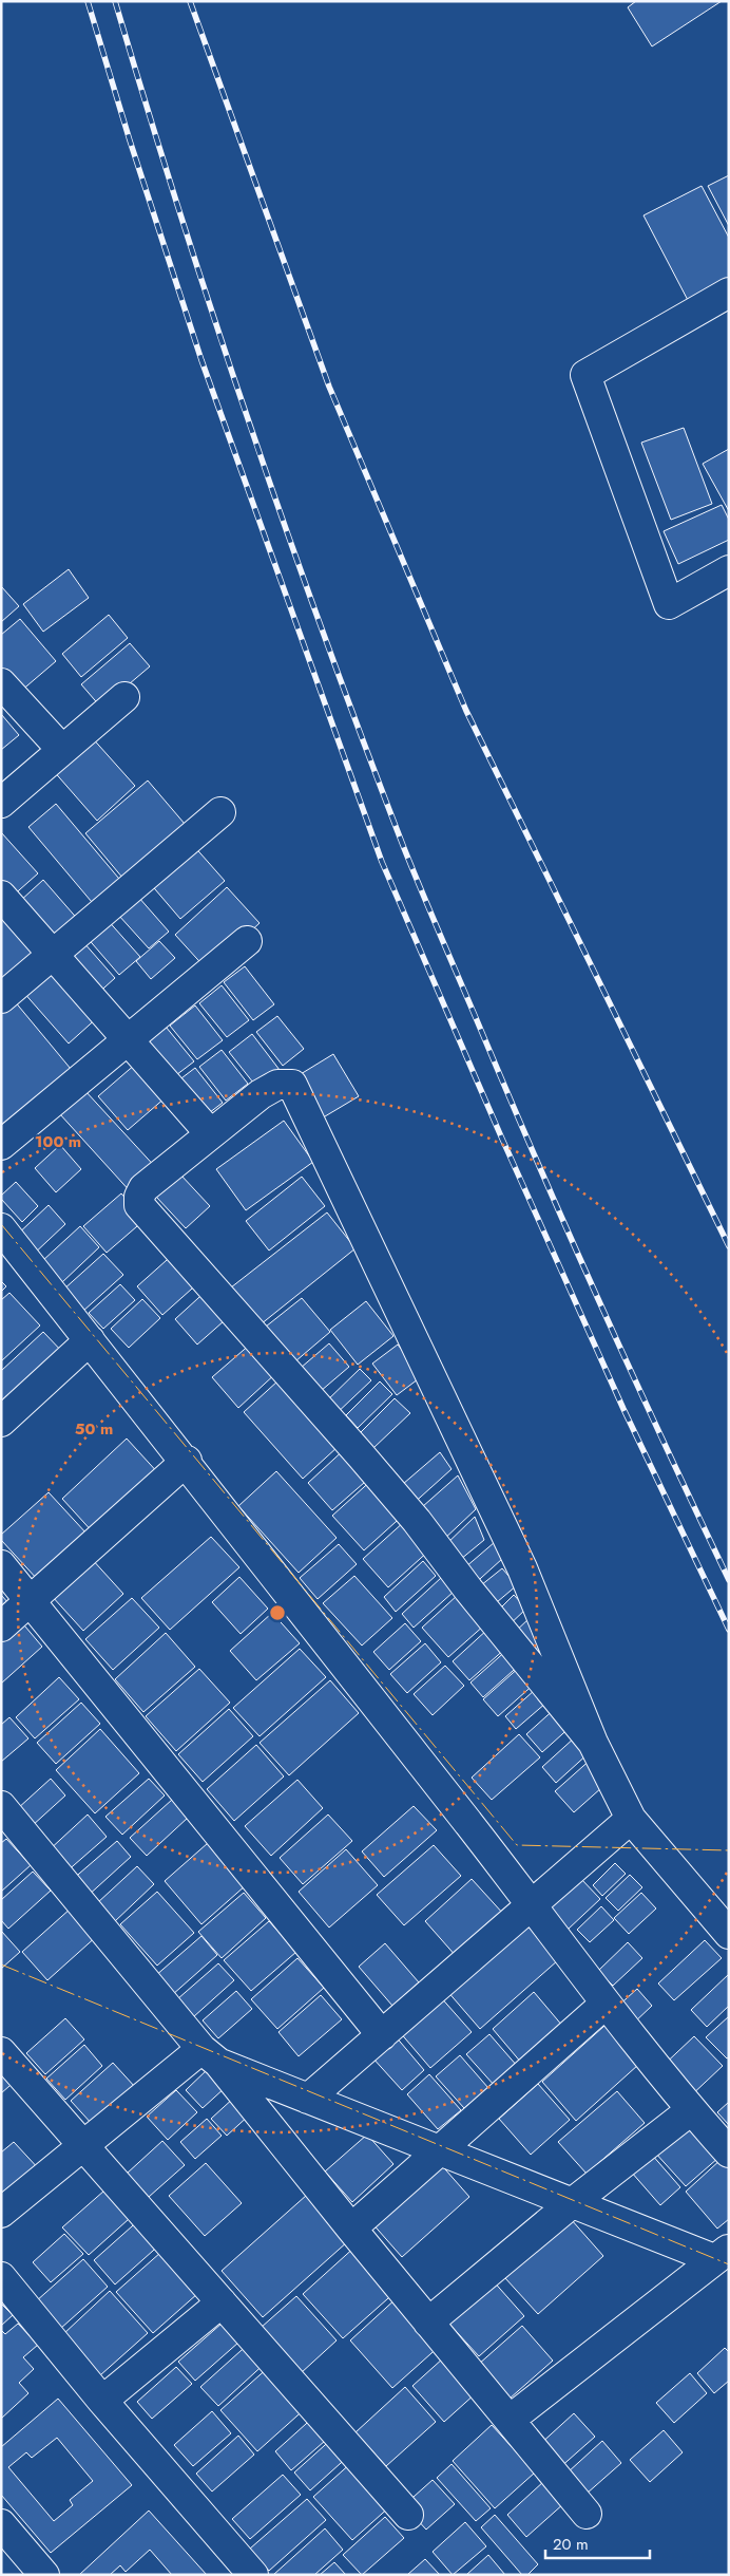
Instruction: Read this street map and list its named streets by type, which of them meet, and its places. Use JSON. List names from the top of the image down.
{
  "scale_bar": "20 m",
  "rings": ["100 m", "50 m"]
}
